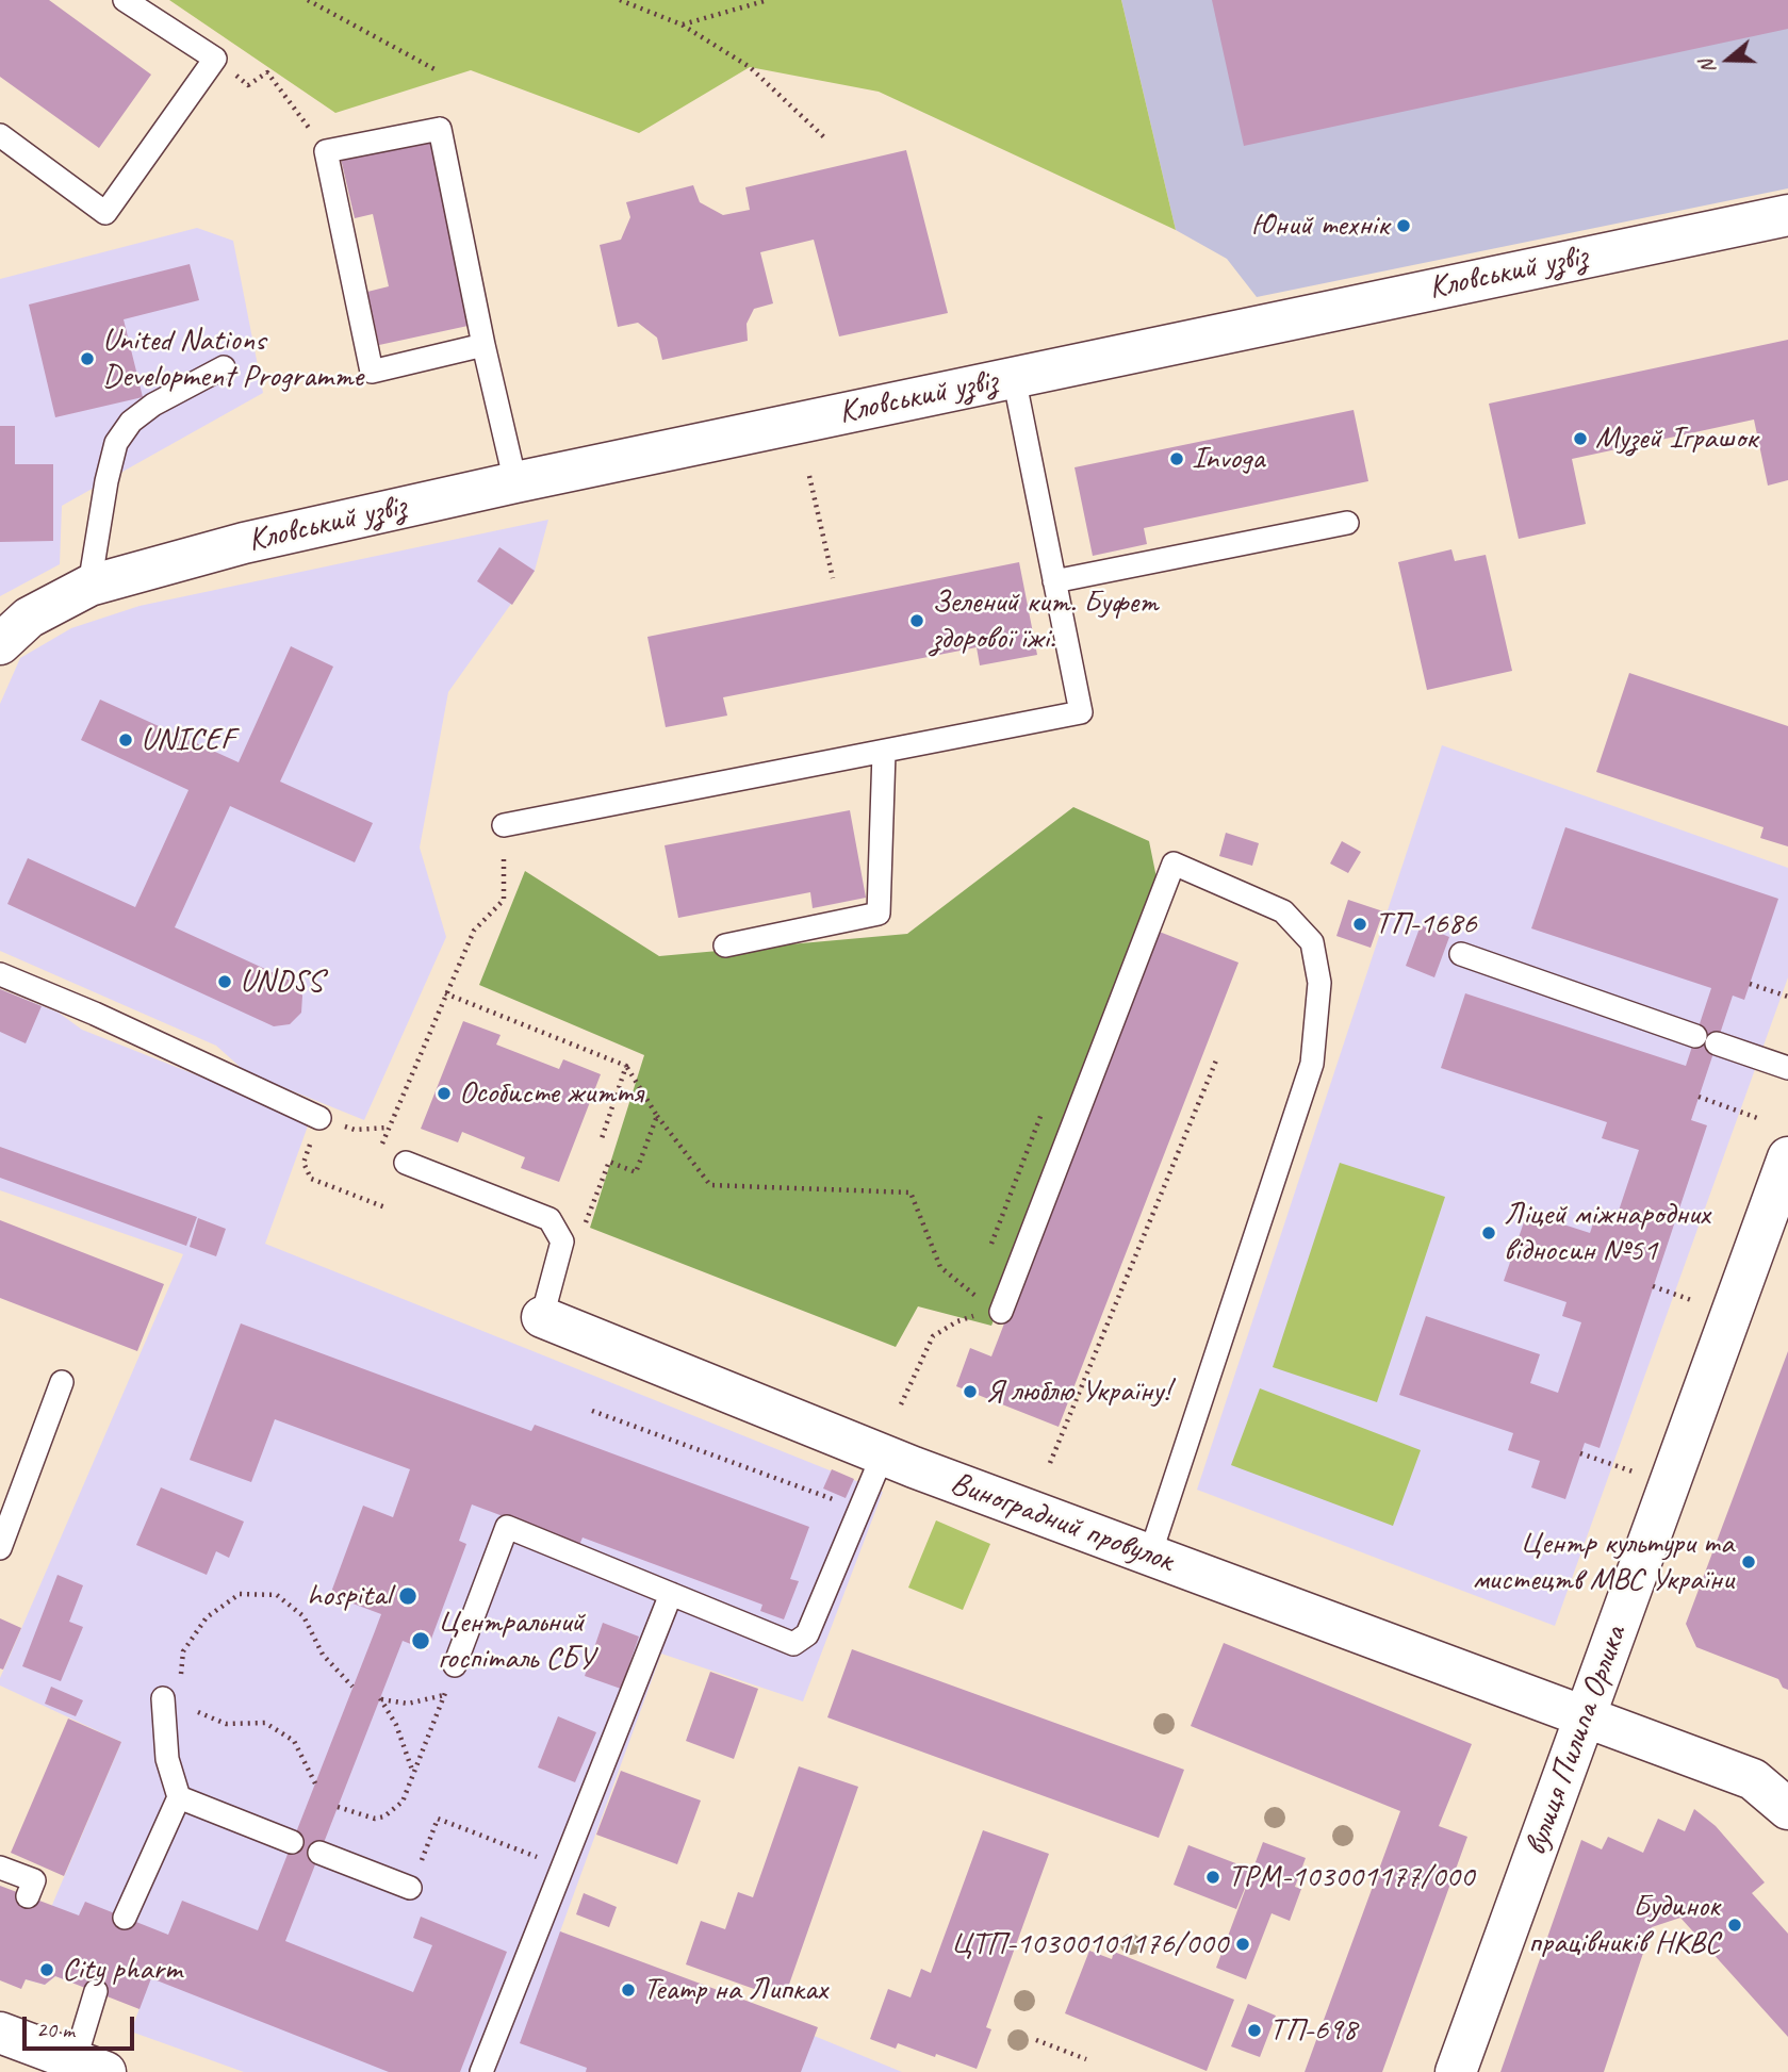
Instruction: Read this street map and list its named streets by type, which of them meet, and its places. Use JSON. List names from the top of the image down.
{
  "streets": {
    "street": ["Кловський узвіз", "Виноградний провулок", "вулиця Пилипа Орлика"]
  },
  "crossings": [
    ["Виноградний провулок", "вулиця Пилипа Орлика"]
  ],
  "places": [
    "Юний технік",
    "United Nations Development Programme",
    "Музей Іграшок",
    "Invoga",
    "Зелений кит. Буфет здорової їжі.",
    "UNICEF",
    "ТП-1686",
    "UNDSS",
    "Особисте життя",
    "Ліцей міжнародних відносин №51",
    "Я люблю Україну!",
    "Центр культури та мистецтв МВС України",
    "hospital",
    "Центральний госпіталь СБУ",
    "ТРМ-103001177/000",
    "Будинок працівників НКВС",
    "ЦТП-10300101176/000",
    "City pharm",
    "Театр на Липках",
    "ТП-698"
  ],
  "scale_bar": "20 m",
  "north": "left"
}
